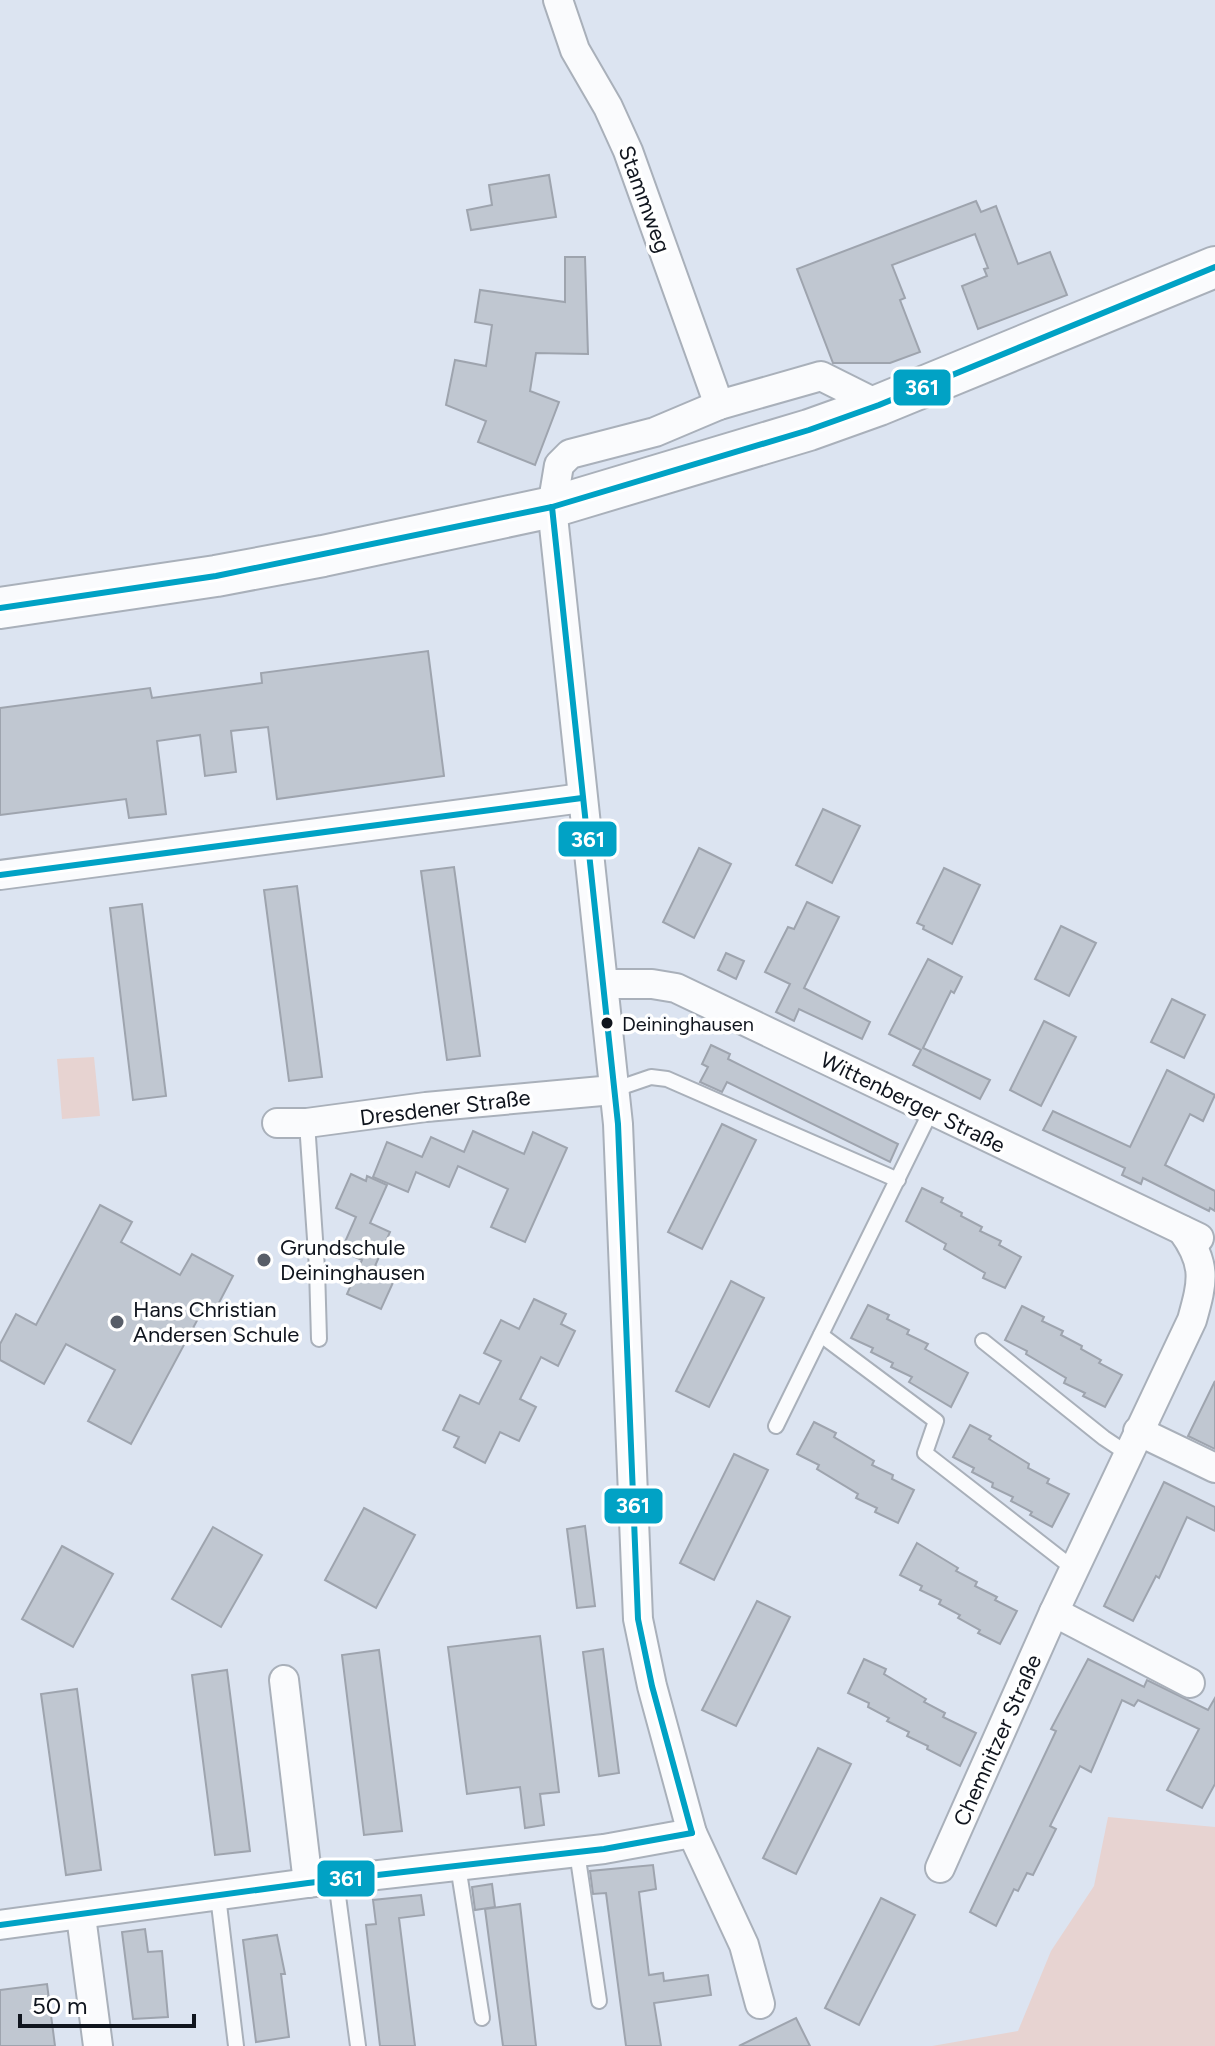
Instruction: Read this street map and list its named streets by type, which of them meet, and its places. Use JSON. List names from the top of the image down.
{
  "streets": {
    "street": [
      "Stammweg",
      "Wittenberger Straße",
      "Dresdener Straße",
      "Chemnitzer Straße"
    ]
  },
  "crossings": [
    ["Wittenberger Straße", "Chemnitzer Straße"]
  ],
  "places": ["Deininghausen", "Grundschule Deininghausen", "Hans Christian Andersen Schule"],
  "lines": ["transit line 361"],
  "scale_bar": "50 m"
}
